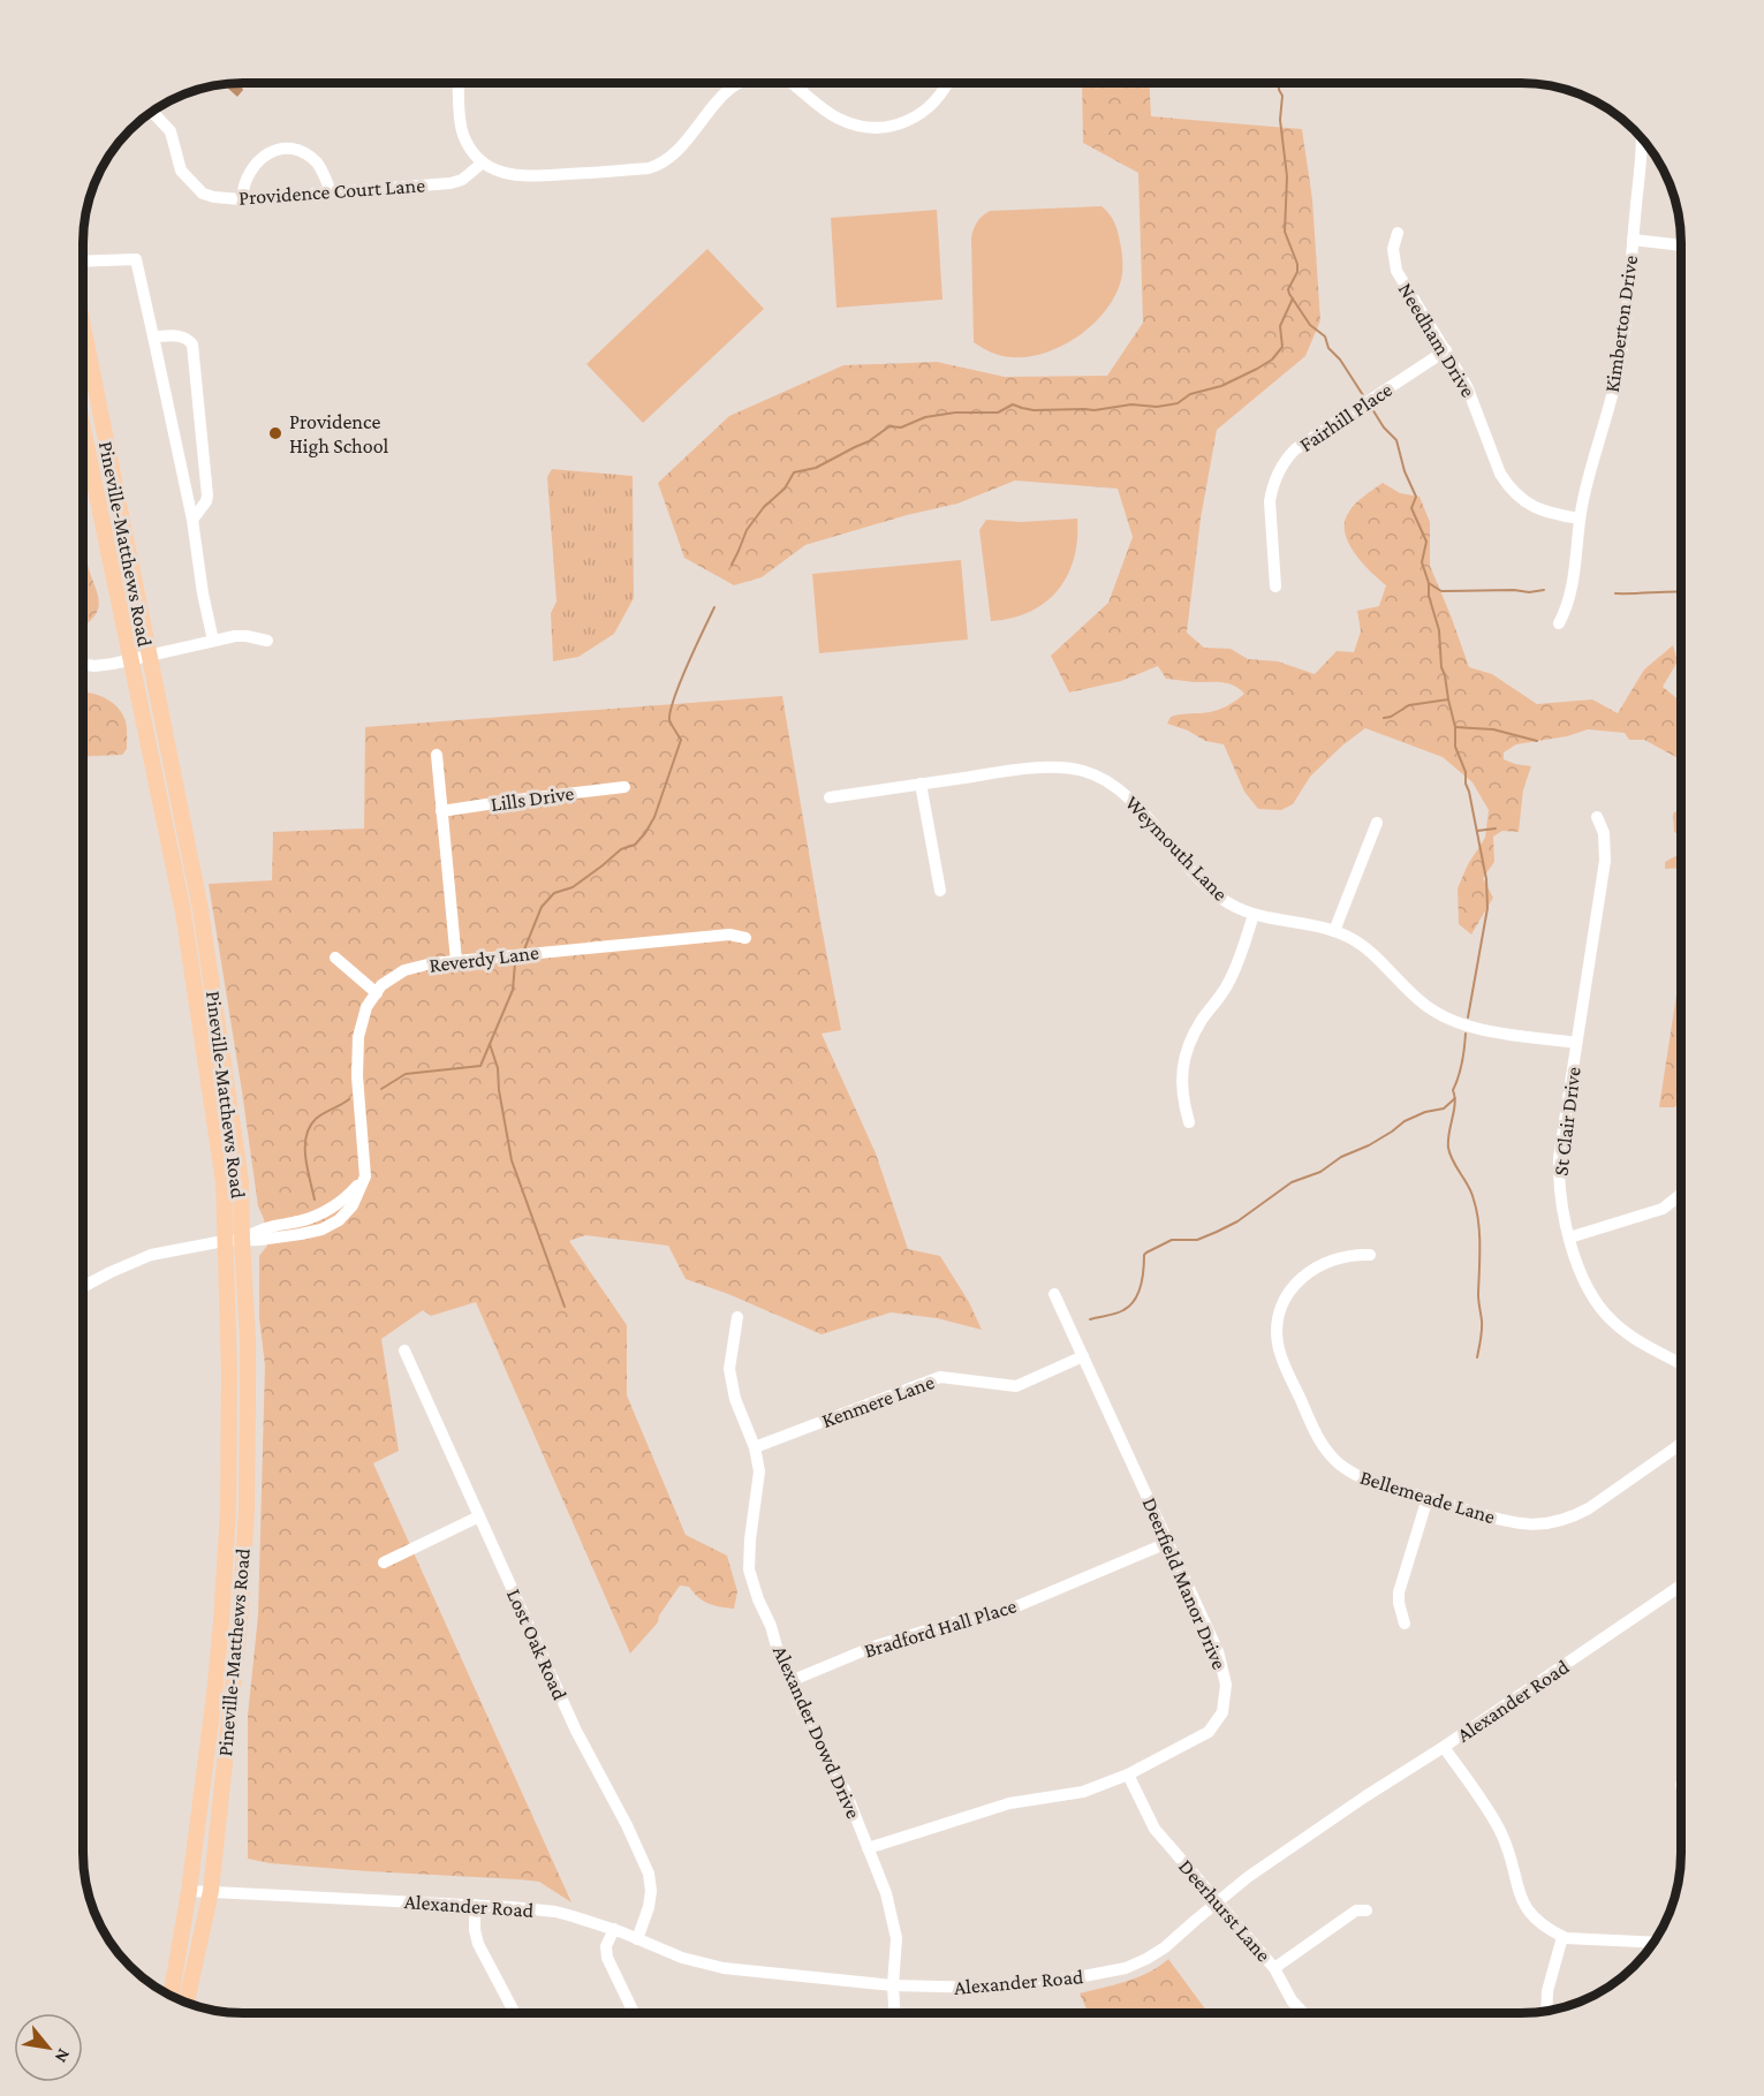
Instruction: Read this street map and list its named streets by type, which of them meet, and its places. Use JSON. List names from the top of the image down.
{
  "streets": {
    "main road": ["Pineville-Matthews Road"],
    "street": [
      "Providence Court Lane",
      "Kimberton Drive",
      "Needham Drive",
      "Fairhill Place",
      "Lills Drive",
      "Weymouth Lane",
      "Reverdy Lane",
      "St Clair Drive",
      "Kenmere Lane",
      "Bellemeade Lane",
      "Deerfield Manor Drive",
      "Bradford Hall Place",
      "Lost Oak Road",
      "Alexander Road",
      "Alexander Dowd Drive",
      "Deerhurst Lane"
    ]
  },
  "crossings": [
    ["Kimberton Drive", "Needham Drive"],
    ["Needham Drive", "Fairhill Place"],
    ["Pineville-Matthews Road", "Reverdy Lane"],
    ["Pineville-Matthews Road", "Alexander Road"],
    ["Weymouth Lane", "St Clair Drive"],
    ["Kenmere Lane", "Deerfield Manor Drive"],
    ["Kenmere Lane", "Alexander Dowd Drive"],
    ["Deerfield Manor Drive", "Bradford Hall Place"],
    ["Deerfield Manor Drive", "Alexander Dowd Drive"],
    ["Deerfield Manor Drive", "Deerhurst Lane"],
    ["Bradford Hall Place", "Alexander Dowd Drive"],
    ["Lost Oak Road", "Alexander Road"],
    ["Alexander Road", "Alexander Dowd Drive"],
    ["Alexander Road", "Deerhurst Lane"]
  ],
  "places": ["Providence High School"],
  "north": "bottom right"
}
